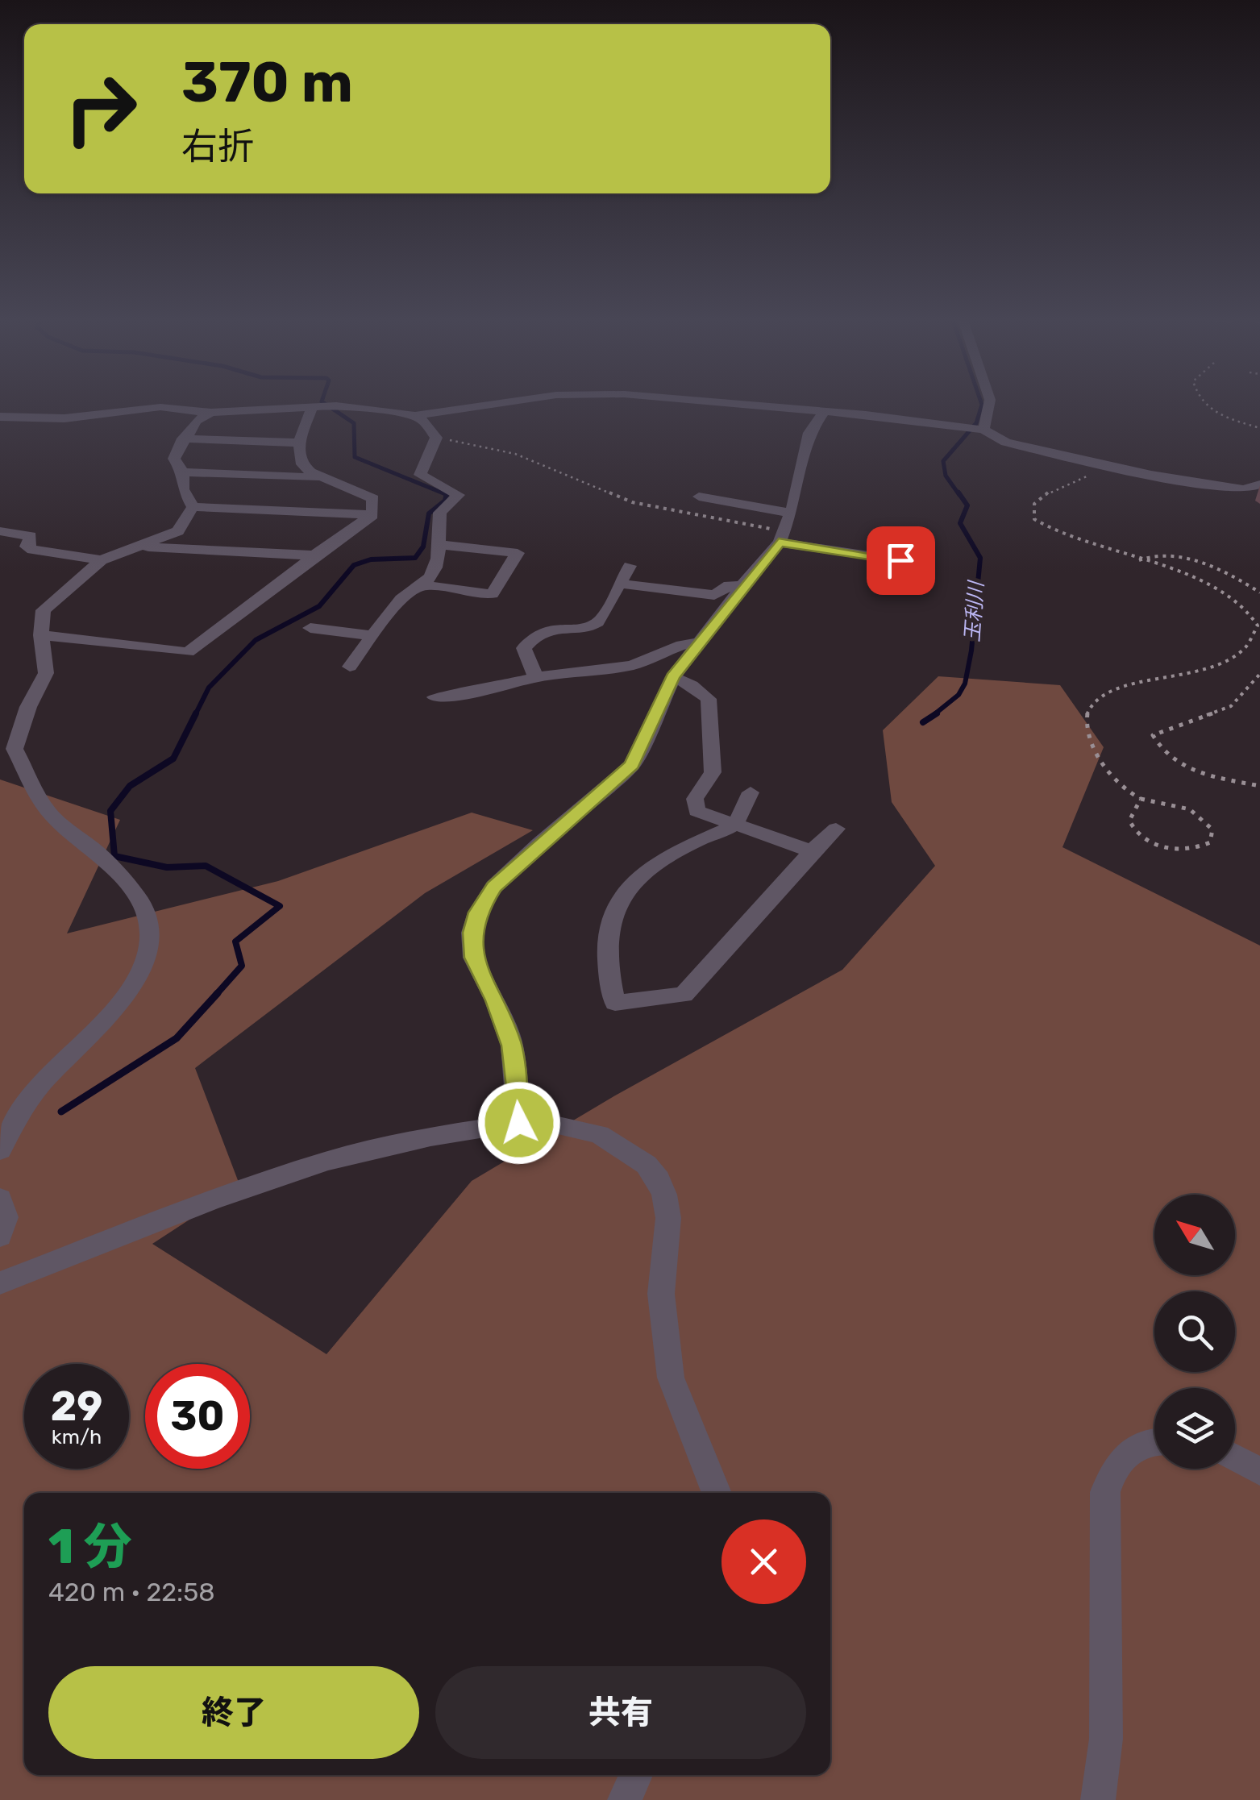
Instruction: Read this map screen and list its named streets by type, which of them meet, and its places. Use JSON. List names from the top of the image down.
{
  "water": ["玉利川"],
  "north": "top left",
  "page": {
    "turn": ["370 m", "右折"],
    "speed": "29 km/h",
    "limit": "30",
    "heading": ["1 分", "420 m · 22:58"],
    "buttons": ["終了", "共有"]
  }
}
